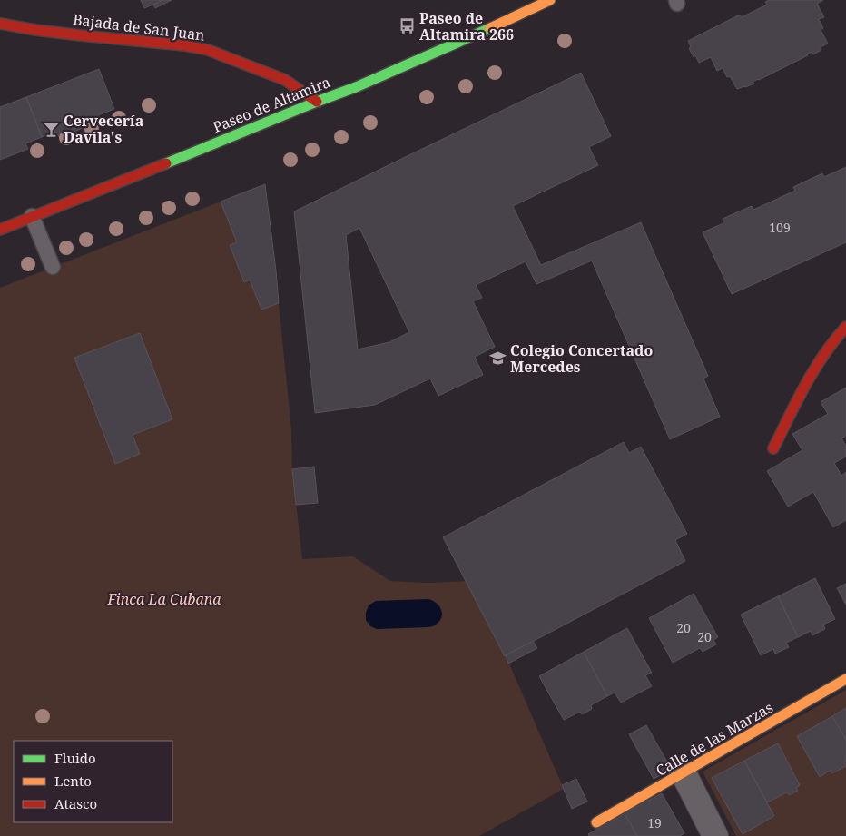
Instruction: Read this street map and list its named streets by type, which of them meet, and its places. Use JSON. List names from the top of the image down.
{
  "streets": {
    "street": ["Bajada de San Juan", "Paseo de Altamira", "Calle de las Marzas"]
  },
  "crossings": [
    ["Bajada de San Juan", "Paseo de Altamira"]
  ],
  "parks": ["Finca La Cubana"],
  "places": {
    "bus stop": ["Paseo de Altamira 266"],
    "bar": ["Cervecería Davila's"],
    "school or university": ["Colegio Concertado Mercedes"]
  },
  "house_numbers": [
    "109",
    "20",
    "20",
    "19"
  ],
  "legend": ["Fluido", "Lento", "Atasco"]
}
